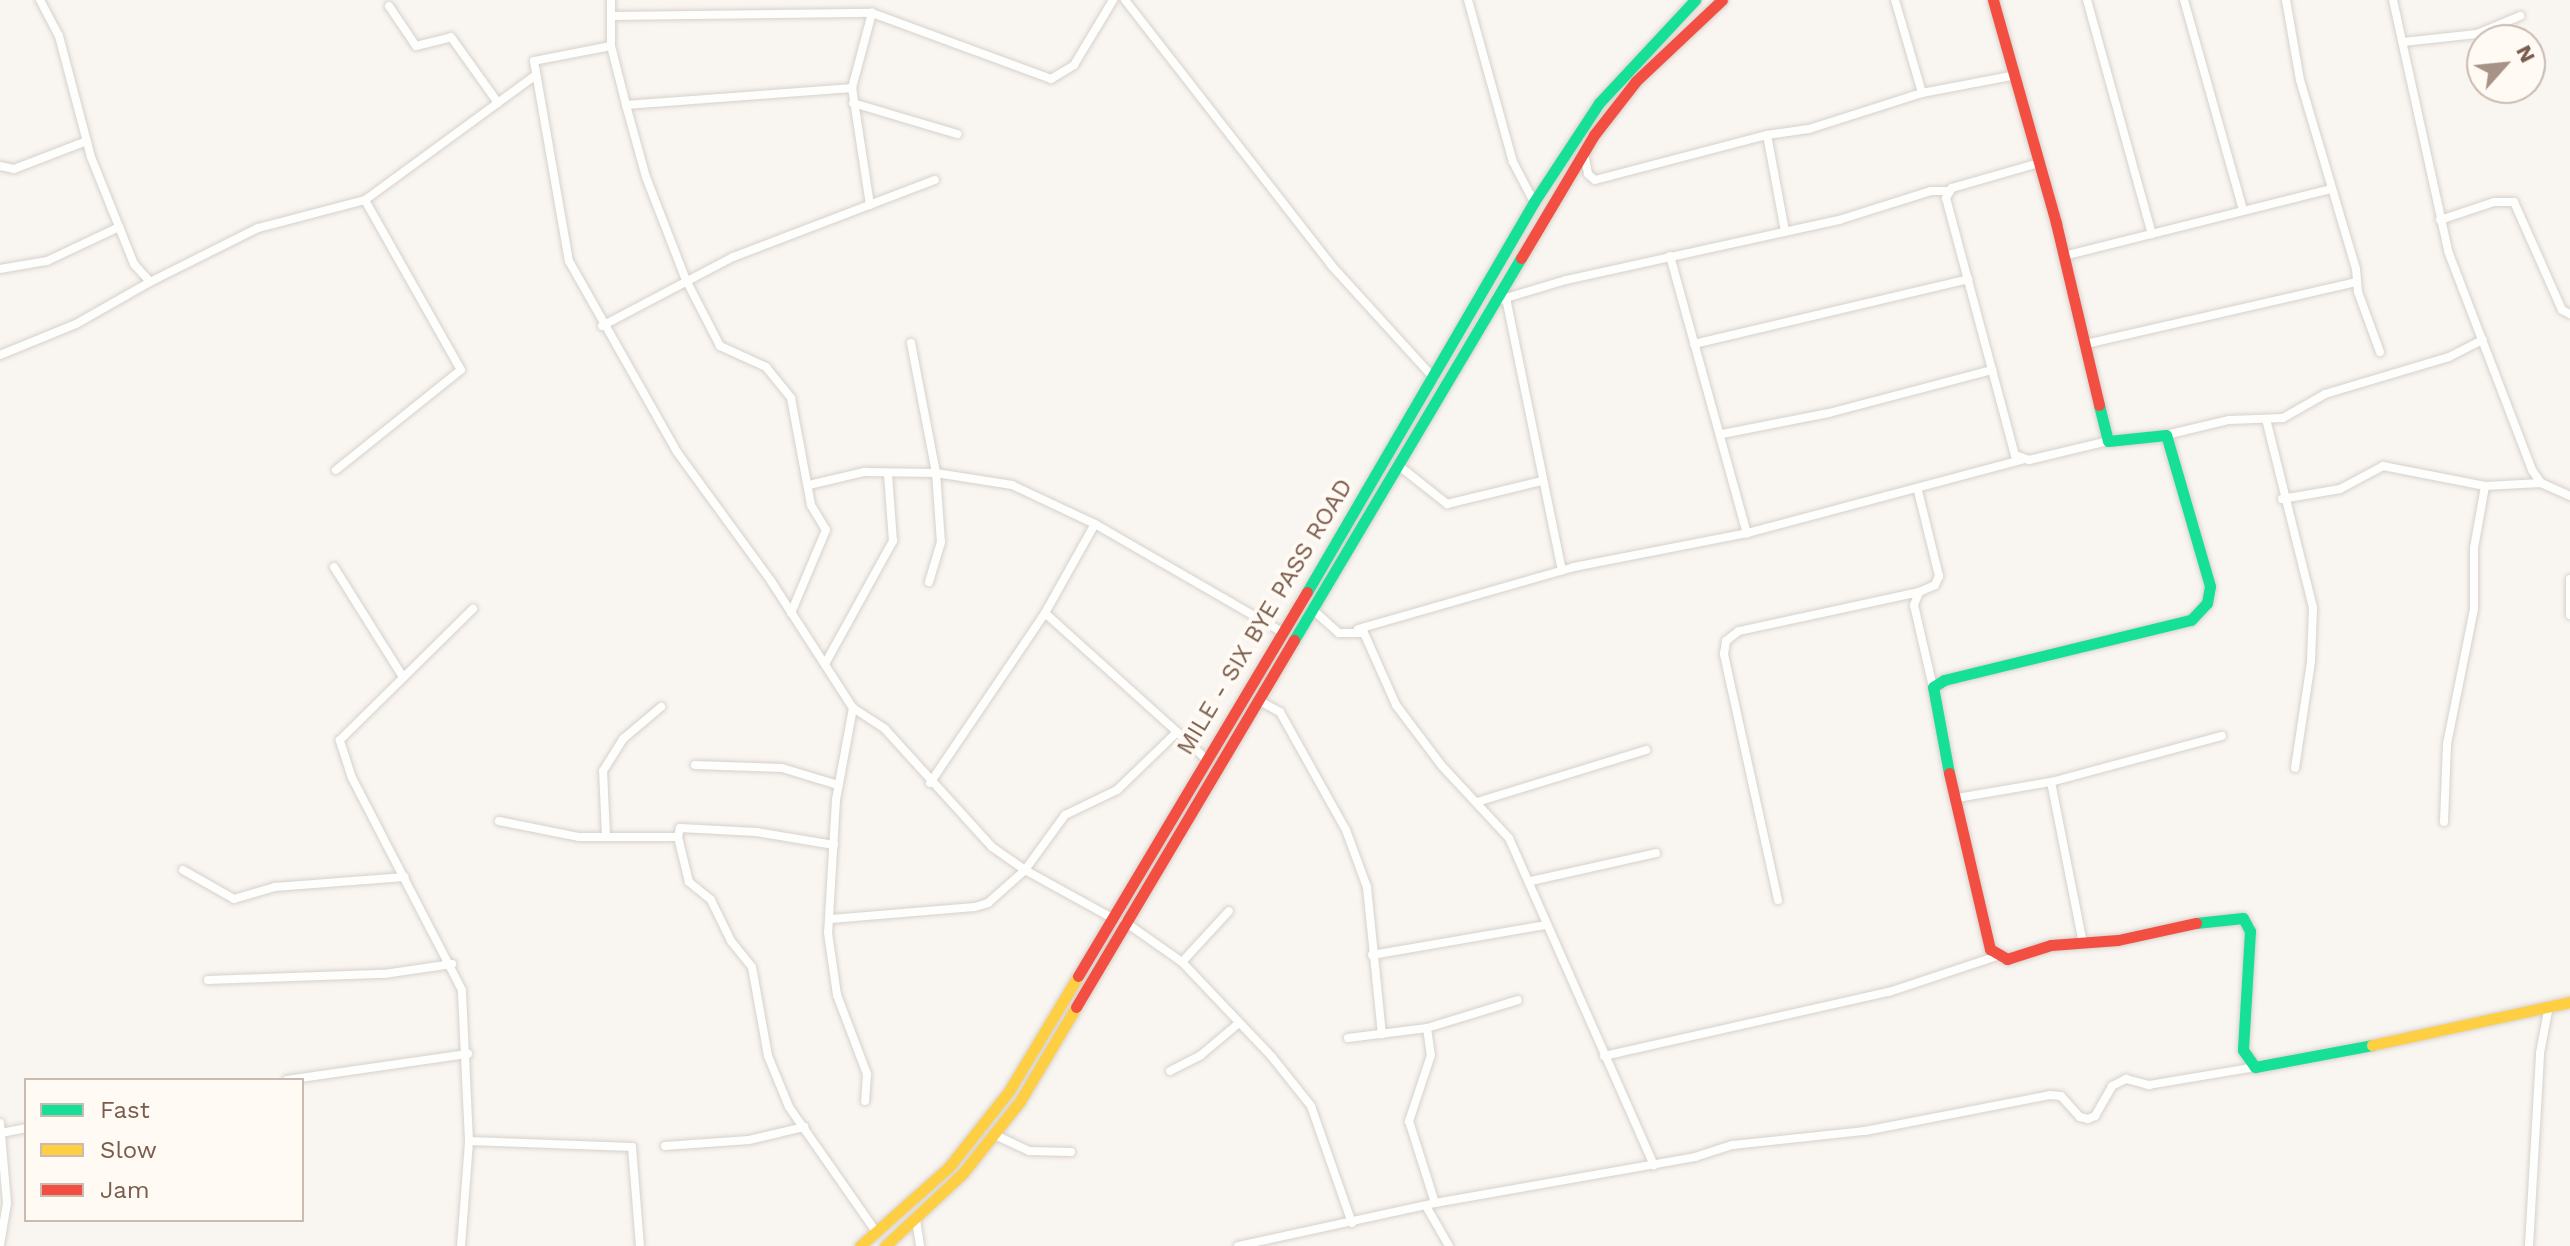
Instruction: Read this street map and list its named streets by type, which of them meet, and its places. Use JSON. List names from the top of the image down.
{
  "streets": {
    "street": ["MILE - SIX BYE PASS ROAD"]
  },
  "legend": ["Fast", "Slow", "Jam"],
  "north": "top right"
}
